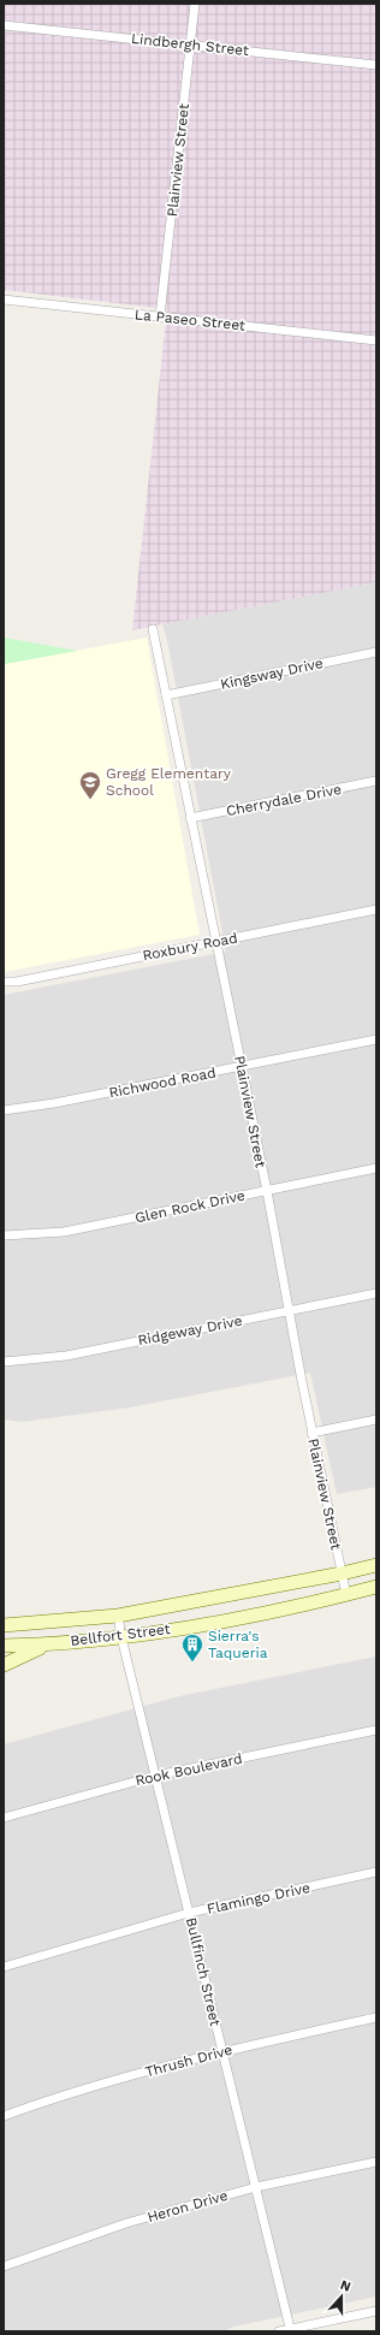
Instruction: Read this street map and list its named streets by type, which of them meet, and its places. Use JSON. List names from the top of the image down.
{
  "streets": {
    "main road": ["Bellfort Street"],
    "street": [
      "Lindbergh Street",
      "Plainview Street",
      "La Paseo Street",
      "Kingsway Drive",
      "Cherrydale Drive",
      "Roxbury Road",
      "Richwood Road",
      "Glen Rock Drive",
      "Ridgeway Drive",
      "Rook Boulevard",
      "Flamingo Drive",
      "Bullfinch Street",
      "Thrush Drive",
      "Heron Drive"
    ]
  },
  "crossings": [
    ["Lindbergh Street", "Plainview Street"],
    ["Plainview Street", "La Paseo Street"],
    ["Plainview Street", "Kingsway Drive"],
    ["Plainview Street", "Cherrydale Drive"],
    ["Plainview Street", "Roxbury Road"],
    ["Plainview Street", "Richwood Road"],
    ["Plainview Street", "Glen Rock Drive"],
    ["Plainview Street", "Ridgeway Drive"],
    ["Plainview Street", "Bellfort Street"],
    ["Bellfort Street", "Bullfinch Street"],
    ["Rook Boulevard", "Bullfinch Street"],
    ["Flamingo Drive", "Bullfinch Street"],
    ["Bullfinch Street", "Thrush Drive"],
    ["Bullfinch Street", "Heron Drive"]
  ],
  "places": {
    "school or university": ["Gregg Elementary School"],
    "building": ["Sierra's Taqueria"]
  },
  "north": "top"
}
